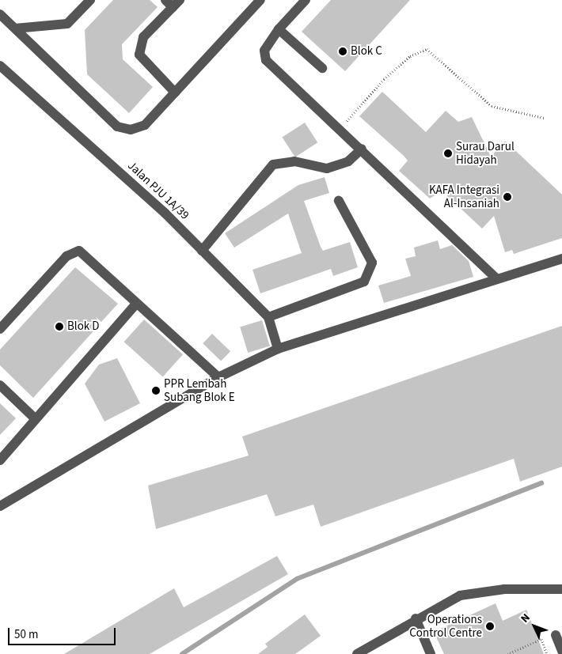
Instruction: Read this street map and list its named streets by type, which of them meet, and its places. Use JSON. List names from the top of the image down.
{
  "streets": {
    "street": ["Jalan PJU 1A/39"]
  },
  "places": [
    "Blok C",
    "Surau Darul Hidayah",
    "KAFA Integrasi Al-Insaniah",
    "Blok D",
    "PPR Lembah Subang Blok E",
    "Operations Control Centre"
  ],
  "scale_bar": "50 m",
  "north": "top left"
}
